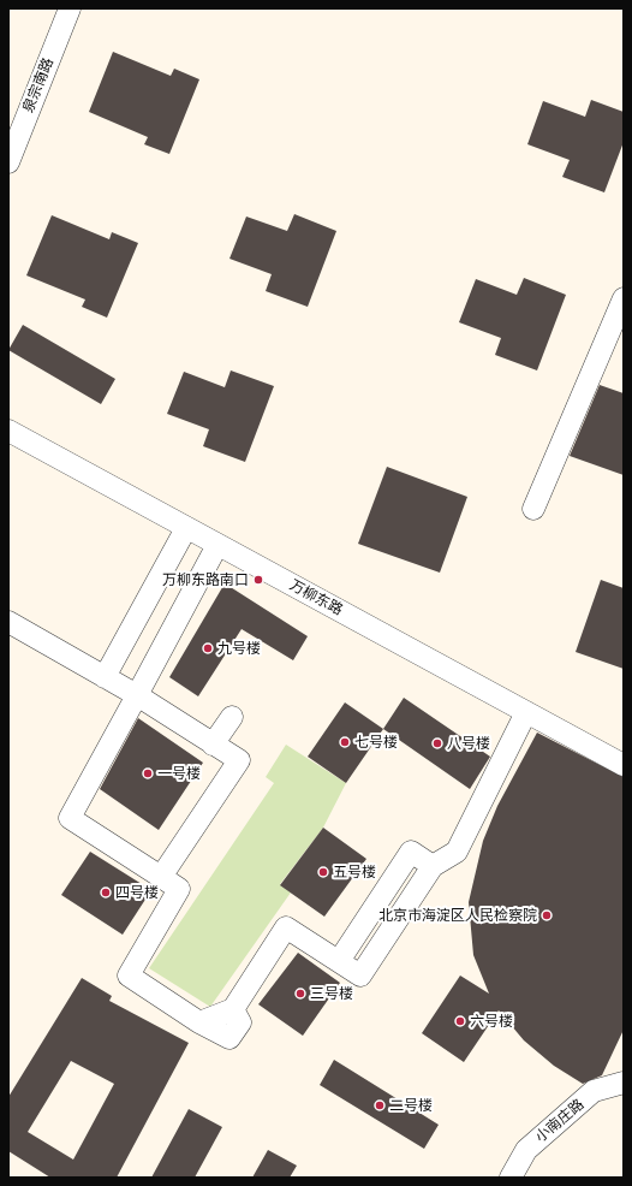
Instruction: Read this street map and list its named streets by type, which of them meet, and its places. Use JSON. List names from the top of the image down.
{
  "streets": {
    "street": ["泉宗南路", "万柳东路", "小南庄路"]
  },
  "places": [
    "万柳东路南口",
    "九号楼",
    "七号楼",
    "八号楼",
    "一号楼",
    "五号楼",
    "四号楼",
    "北京市海淀区人民检察院",
    "三号楼",
    "六号楼",
    "二号楼"
  ]
}
